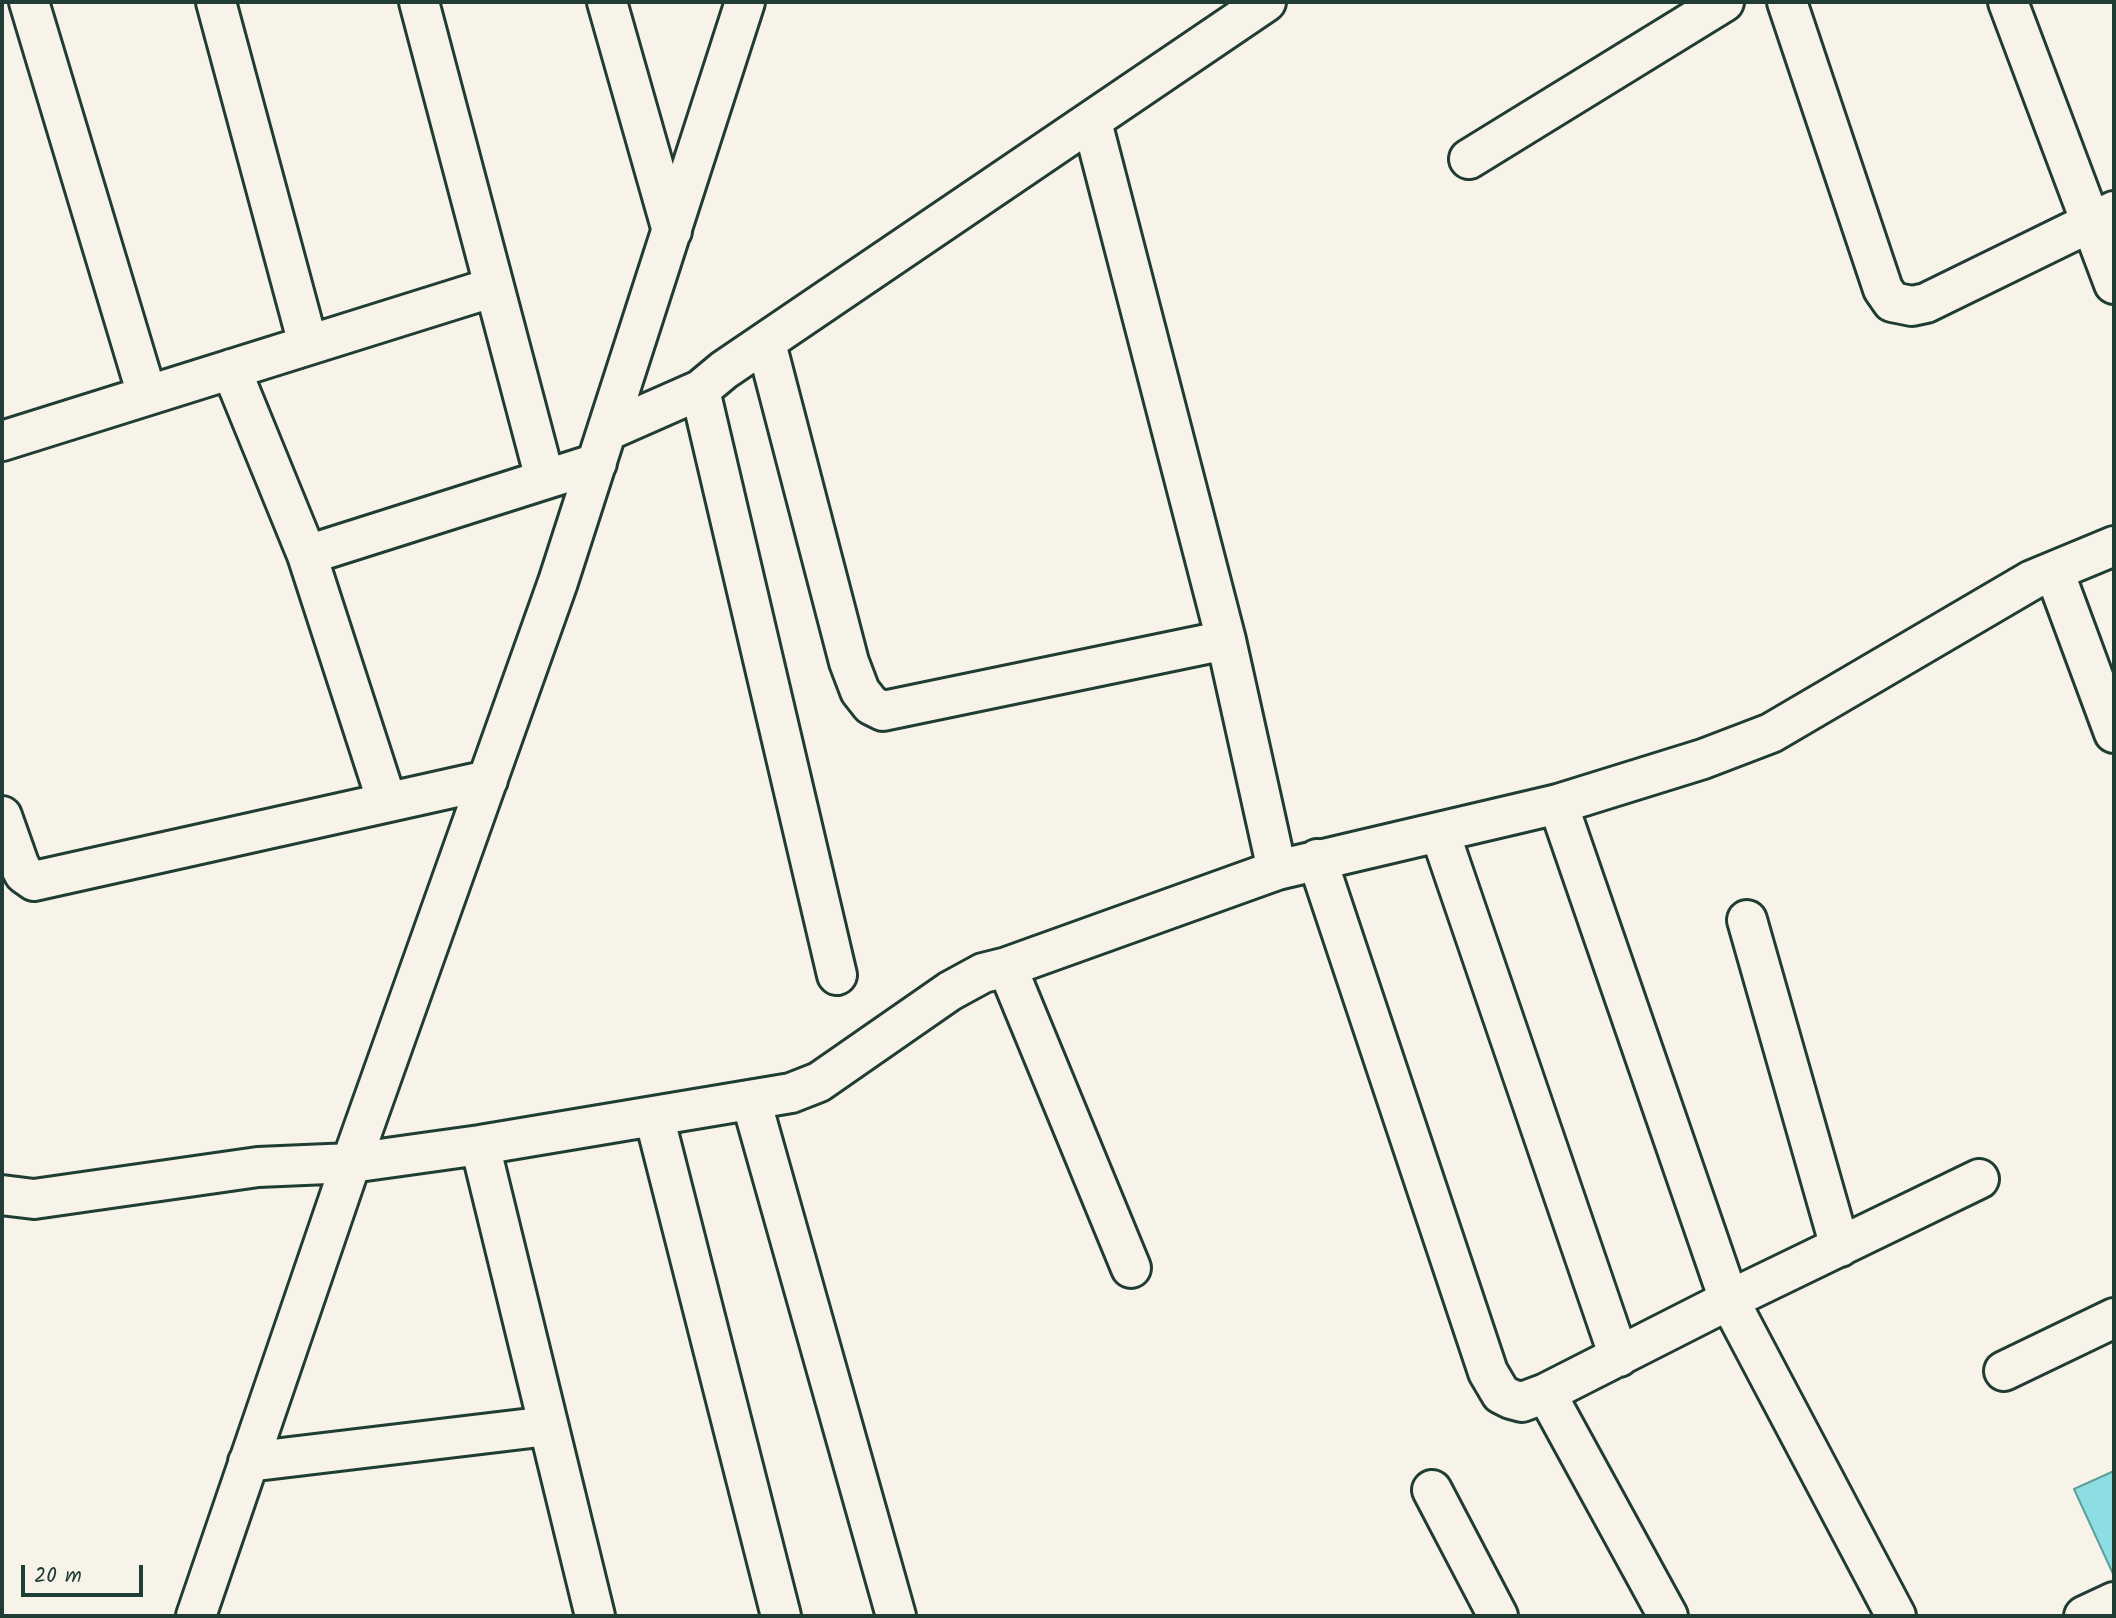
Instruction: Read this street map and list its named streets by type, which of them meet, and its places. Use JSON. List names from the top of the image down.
{
  "scale_bar": "20 m"
}
